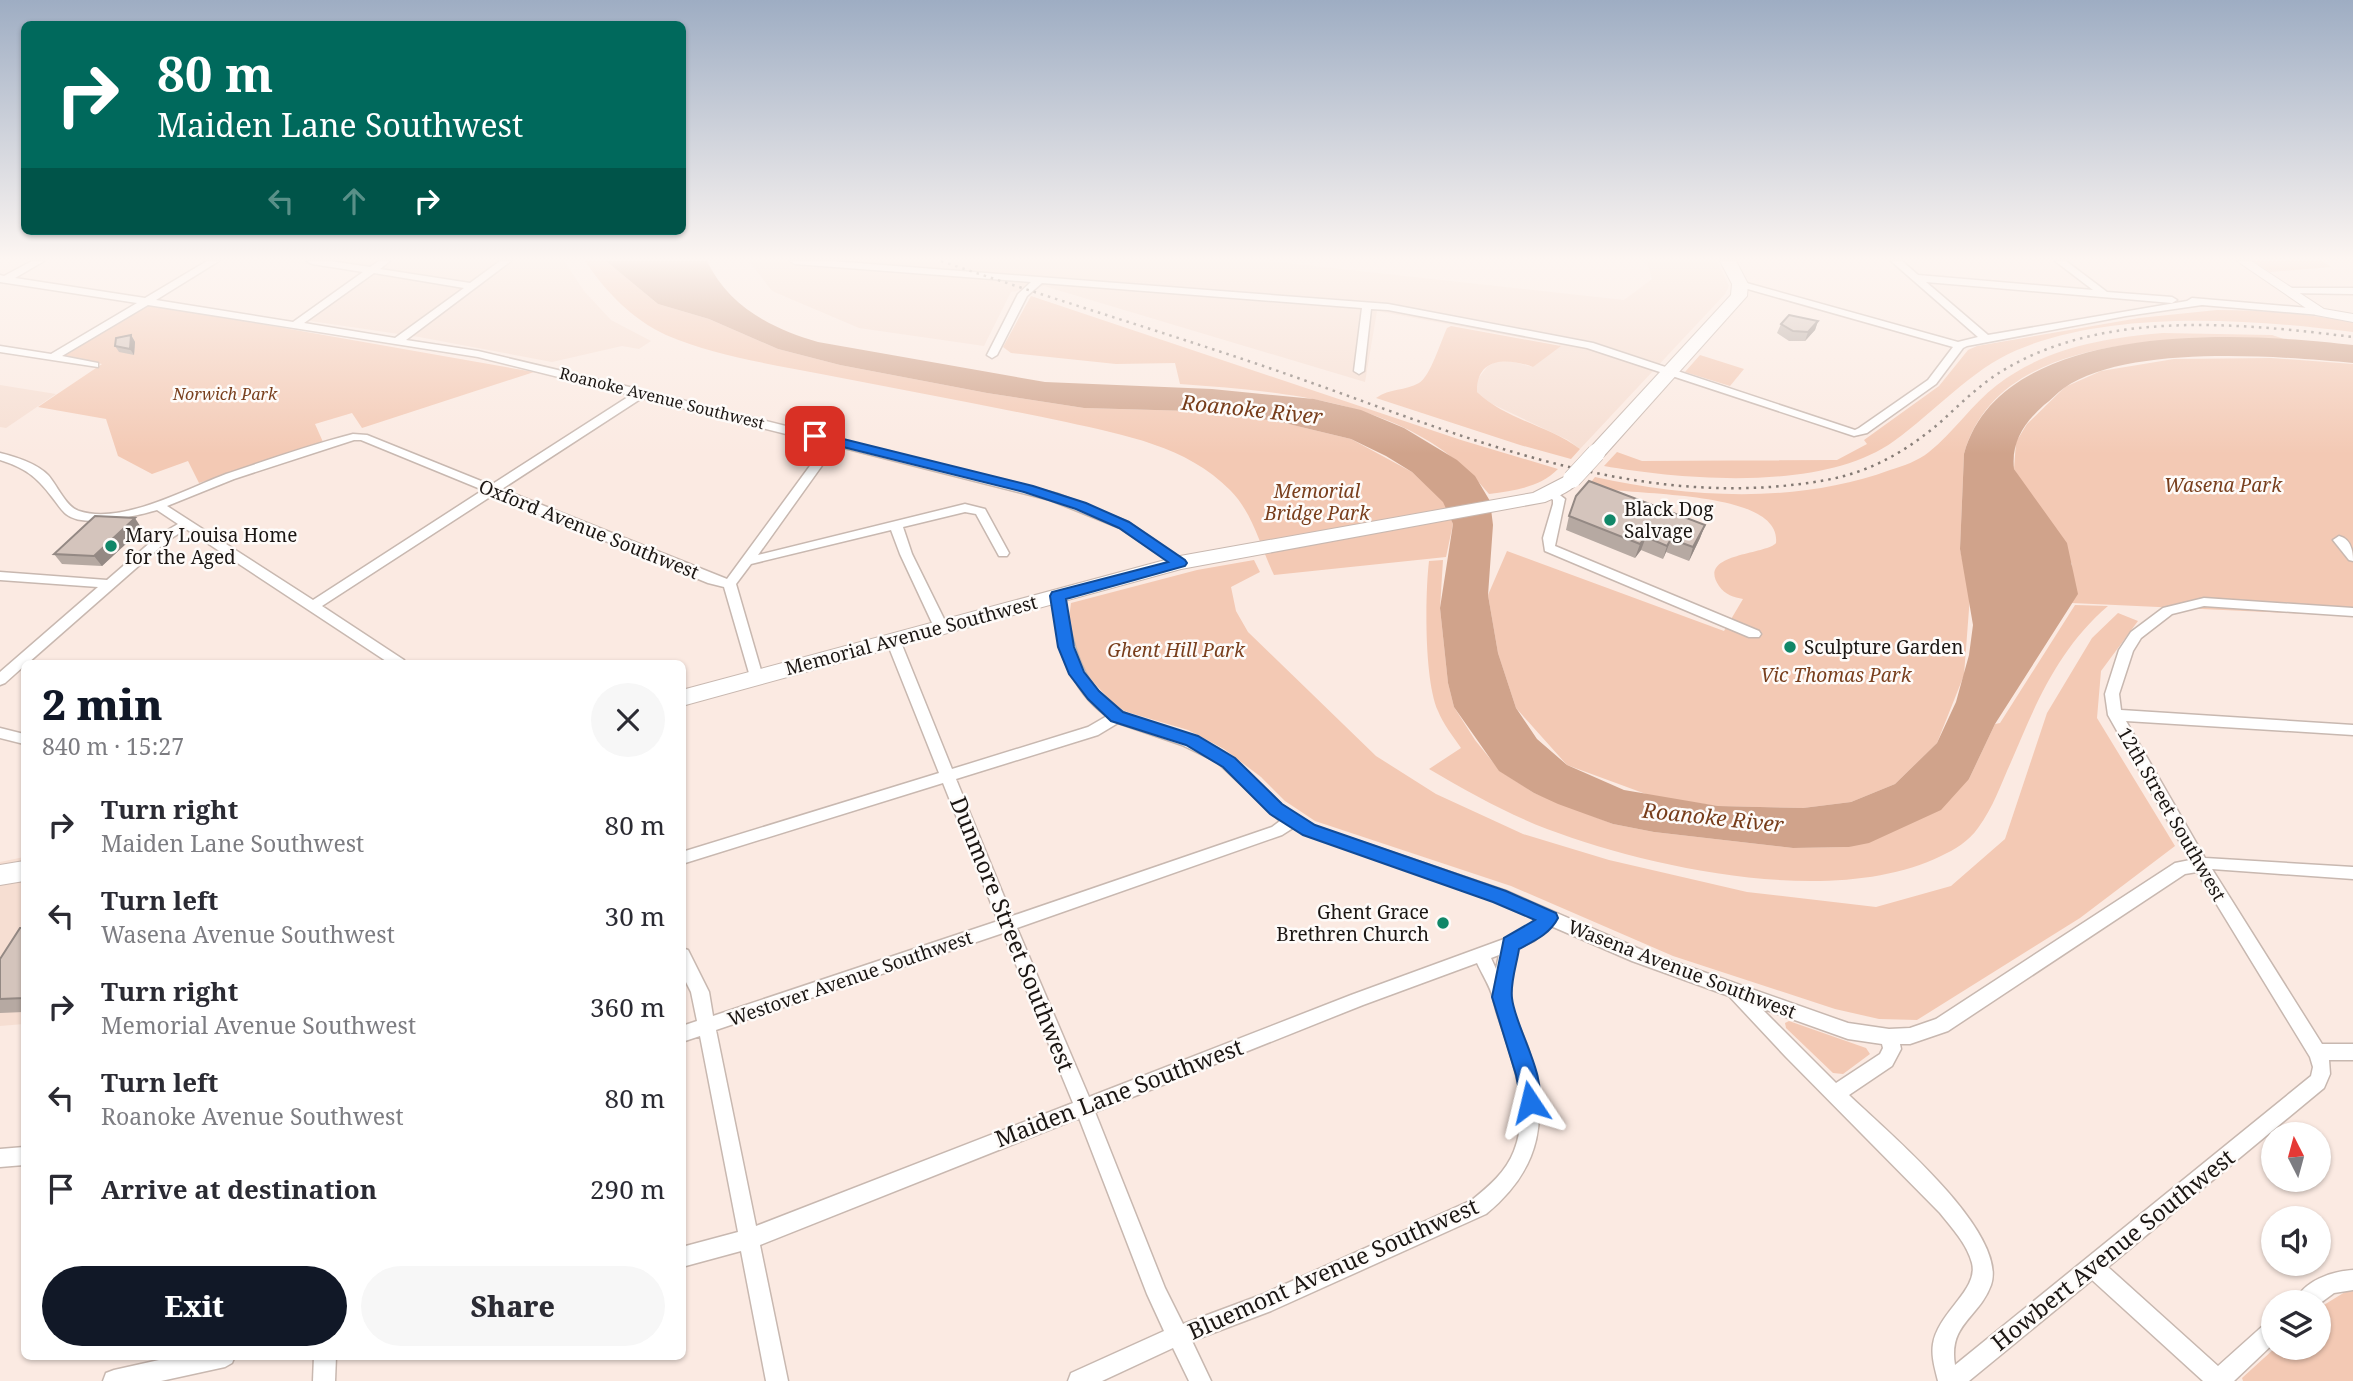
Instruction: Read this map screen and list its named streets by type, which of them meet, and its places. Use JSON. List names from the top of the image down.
{
  "streets": {
    "main road": ["Memorial Avenue Southwest"],
    "street": [
      "Roanoke Avenue Southwest",
      "Oxford Avenue Southwest",
      "12th Street Southwest",
      "Dunmore Street Southwest",
      "Wasena Avenue Southwest",
      "Westover Avenue Southwest",
      "Maiden Lane Southwest",
      "Howbert Avenue Southwest",
      "Bluemont Avenue Southwest"
    ]
  },
  "crossings": [
    ["Roanoke Avenue Southwest", "Memorial Avenue Southwest"],
    ["Memorial Avenue Southwest", "Dunmore Street Southwest"],
    ["Memorial Avenue Southwest", "Wasena Avenue Southwest"],
    ["12th Street Southwest", "Wasena Avenue Southwest"],
    ["12th Street Southwest", "Howbert Avenue Southwest"],
    ["Dunmore Street Southwest", "Westover Avenue Southwest"],
    ["Dunmore Street Southwest", "Maiden Lane Southwest"],
    ["Dunmore Street Southwest", "Bluemont Avenue Southwest"],
    ["Wasena Avenue Southwest", "Westover Avenue Southwest"],
    ["Wasena Avenue Southwest", "Maiden Lane Southwest"],
    ["Maiden Lane Southwest", "Bluemont Avenue Southwest"]
  ],
  "water": ["Roanoke River"],
  "parks": [
    "Norwich Park",
    "Wasena Park",
    "Memorial Bridge Park",
    "Ghent Hill Park",
    "Vic Thomas Park"
  ],
  "places": [
    "Black Dog Salvage",
    "Mary Louisa Home for the Aged",
    "Sculpture Garden",
    "Ghent Grace Brethren Church"
  ],
  "north": "top",
  "page": {
    "turn": ["80 m", "Maiden Lane Southwest"],
    "heading": ["2 min", "840 m · 15:27"],
    "list": [
      {
        "name": "Turn right",
        "note": "Maiden Lane Southwest",
        "value": "80 m"
      },
      {
        "name": "Turn left",
        "note": "Wasena Avenue Southwest",
        "value": "30 m"
      },
      {
        "name": "Turn right",
        "note": "Memorial Avenue Southwest",
        "value": "360 m"
      },
      {
        "name": "Turn left",
        "note": "Roanoke Avenue Southwest",
        "value": "80 m"
      },
      {
        "name": "Arrive at destination",
        "value": "290 m"
      }
    ],
    "buttons": ["Exit", "Share"]
  }
}
